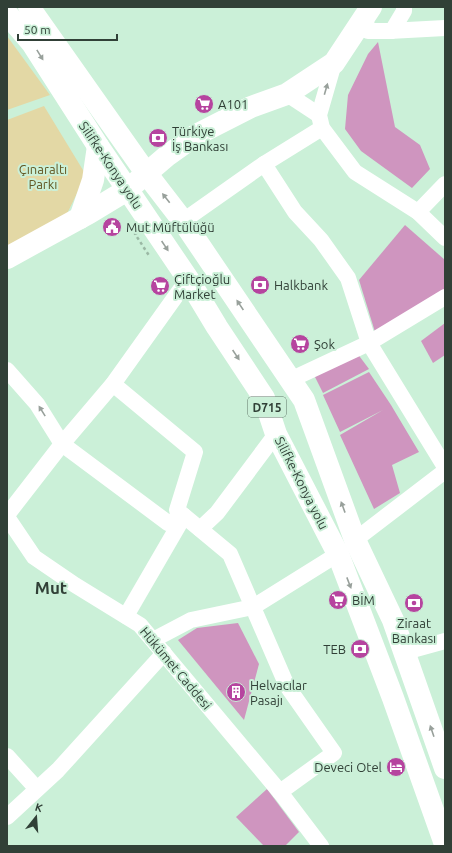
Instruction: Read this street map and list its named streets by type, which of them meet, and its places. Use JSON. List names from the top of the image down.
{
  "streets": {
    "main road": ["Silifke-Konya yolu", "D715"],
    "street": ["Hükümet Caddesi"]
  },
  "districts": ["Mut"],
  "parks": ["Çınaraltı Parkı"],
  "places": {
    "supermarket": [
      "A101",
      "Çiftçioğlu Market",
      "Şok",
      "BİM"
    ],
    "bank": [
      "Türkiye İş Bankası",
      "Halkbank",
      "Ziraat Bankası",
      "TEB"
    ],
    "public building": ["Mut Müftülüğü"],
    "building": ["Helvacılar Pasajı"],
    "hotel": ["Deveci Otel"]
  },
  "scale_bar": "50 m",
  "north": "top"
}
